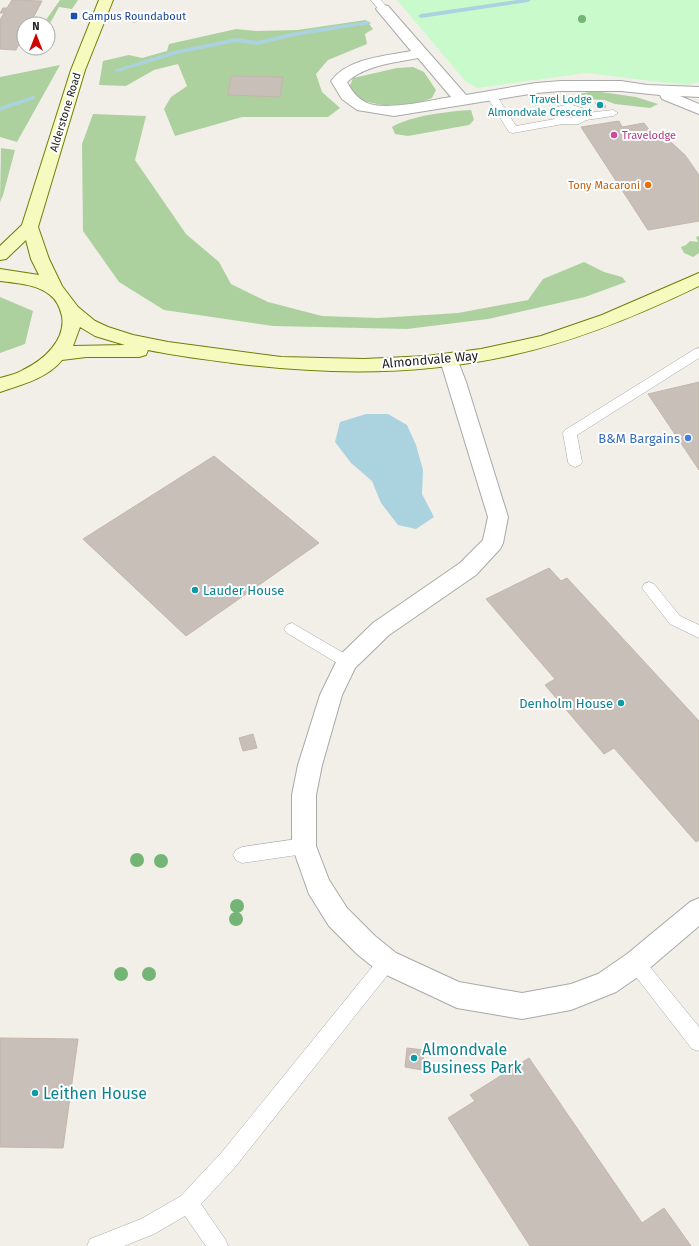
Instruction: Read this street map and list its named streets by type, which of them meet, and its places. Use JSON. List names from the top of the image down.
{
  "streets": {
    "street": ["Alderstone Road", "Almondvale Way"]
  },
  "places": {
    "transit": ["Campus Roundabout"],
    "other": [
      "Travel Lodge Almondvale Crescent",
      "Travelodge",
      "Tony Macaroni",
      "B&M Bargains",
      "Lauder House",
      "Denholm House",
      "Almondvale Business Park",
      "Leithen House"
    ]
  },
  "north": "top"
}
